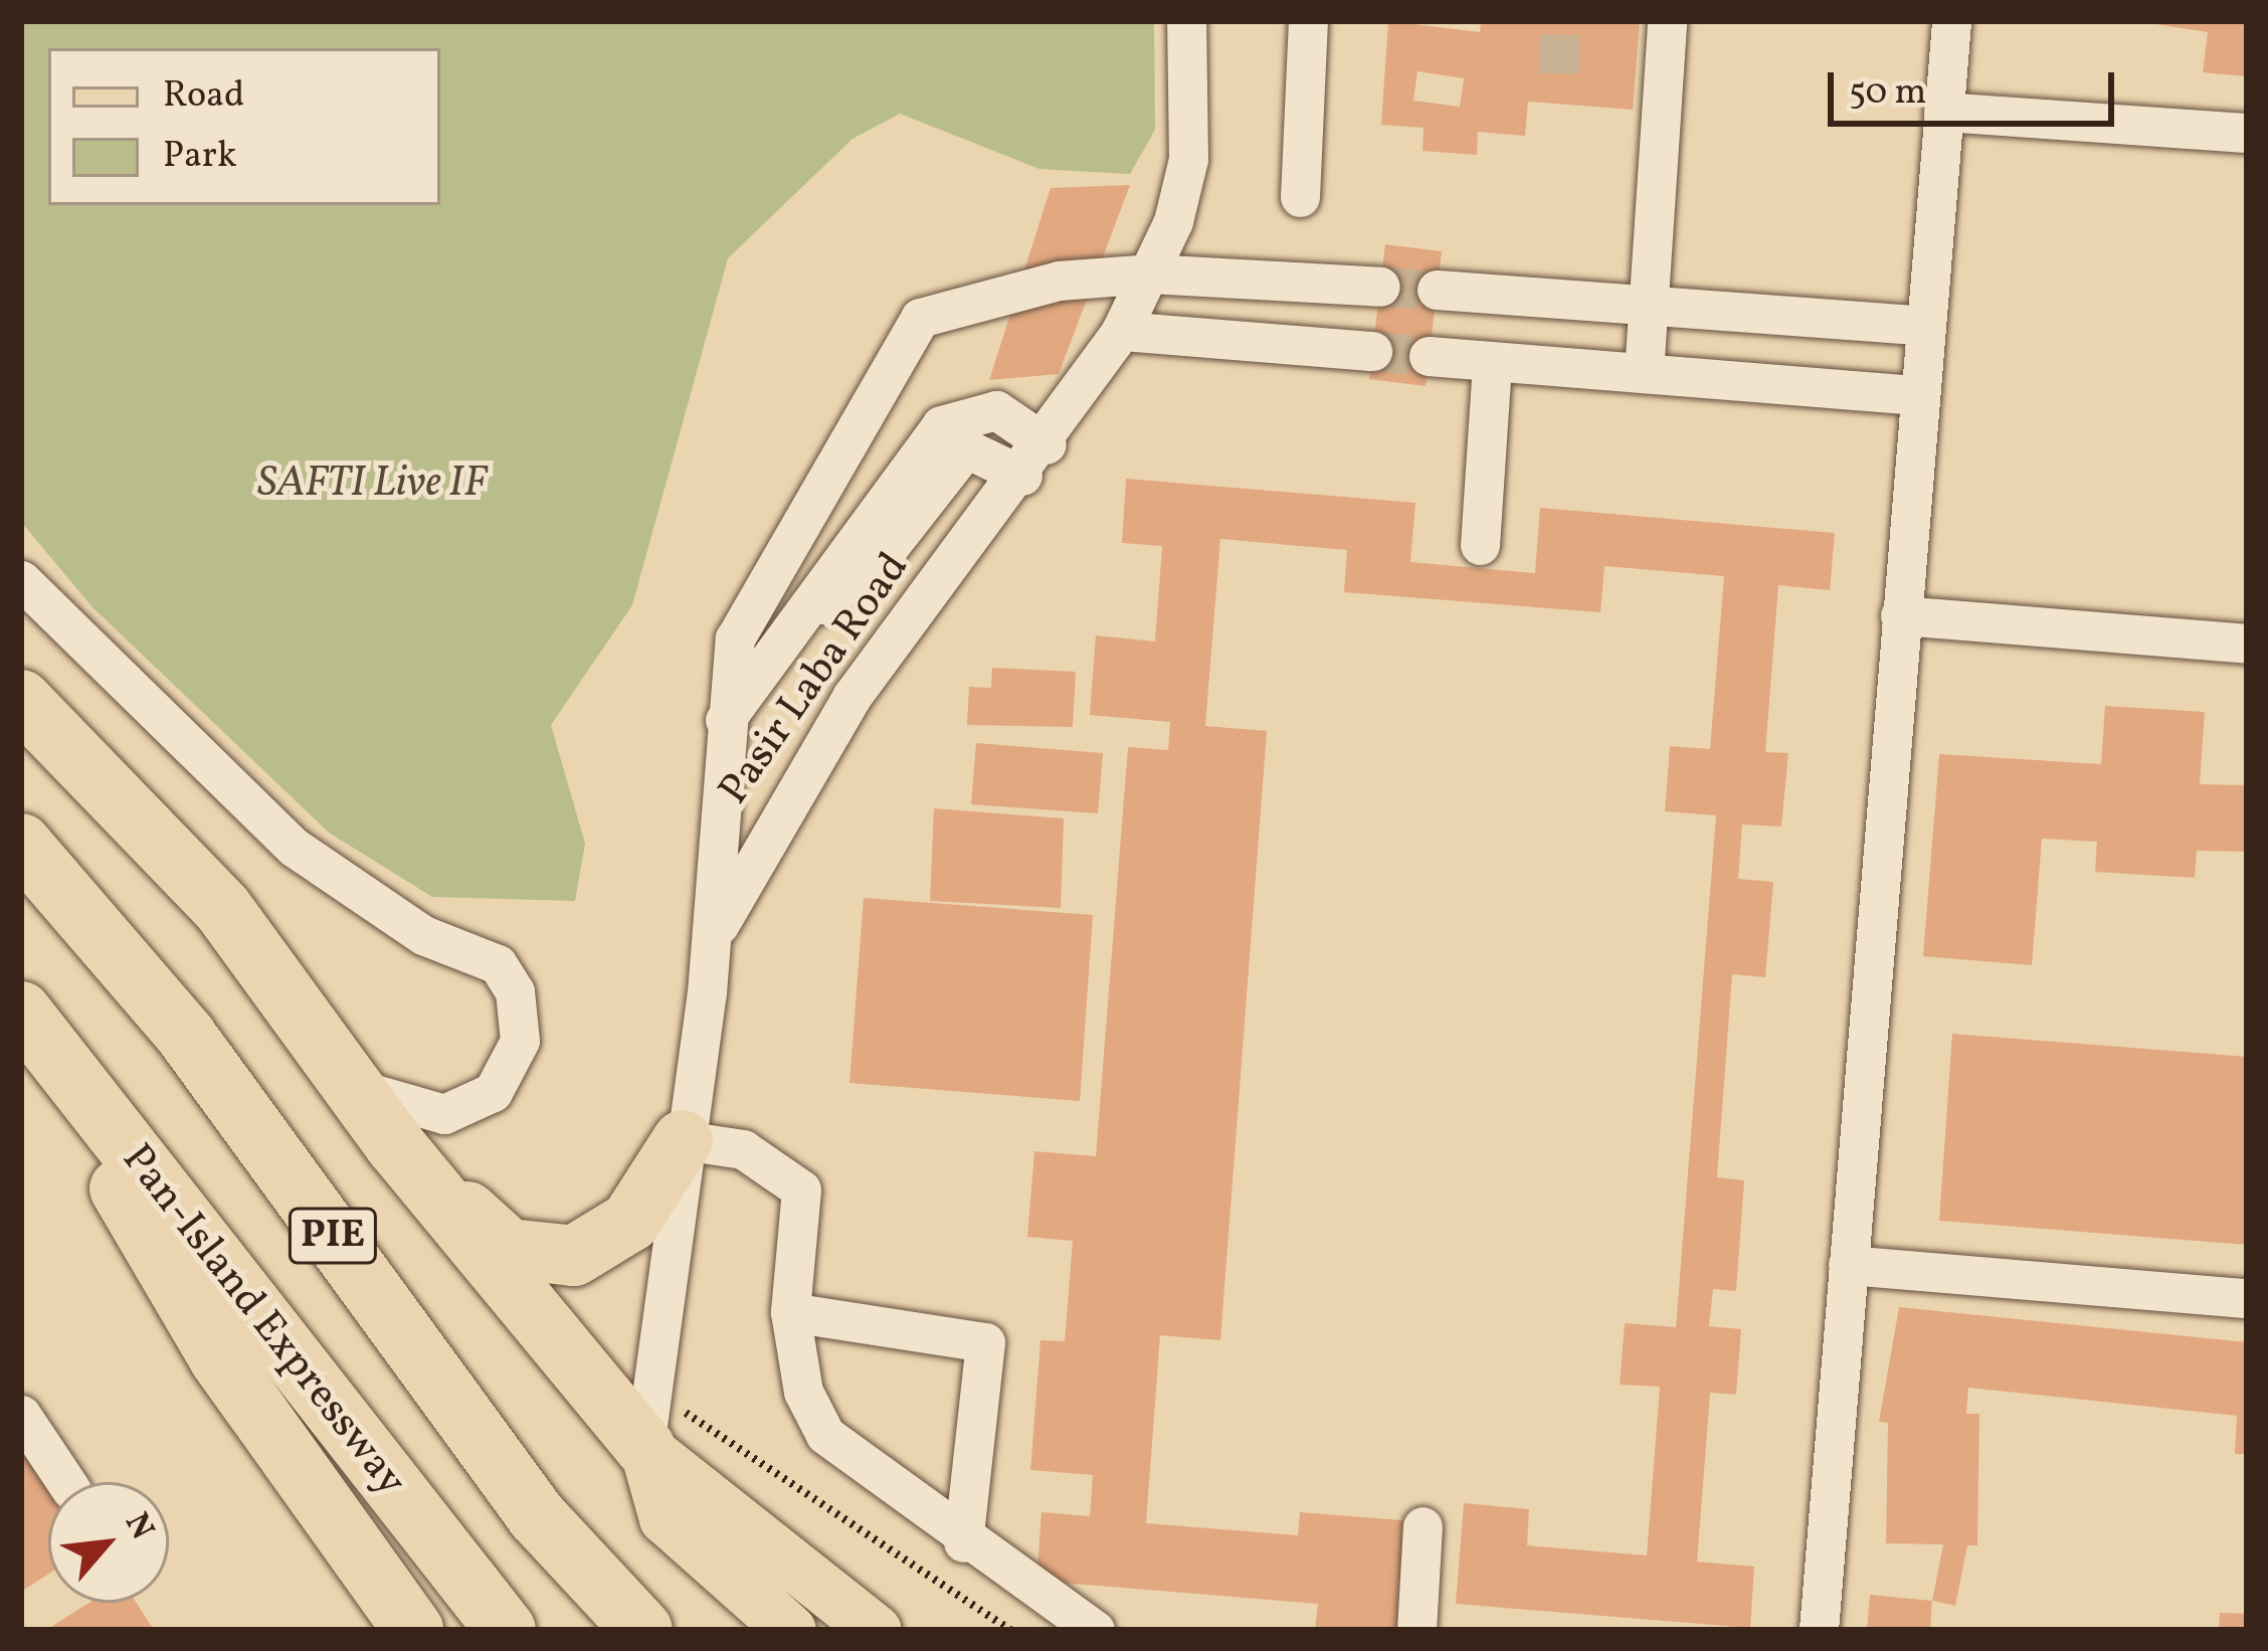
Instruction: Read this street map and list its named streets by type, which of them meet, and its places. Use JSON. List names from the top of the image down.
{
  "streets": {
    "highway": ["PIE", "Pan-Island Expressway"],
    "street": ["Pasir Laba Road"]
  },
  "parks": ["SAFTI Live IF"],
  "legend": ["Road", "Park"],
  "scale_bar": "50 m",
  "north": "top right"
}
